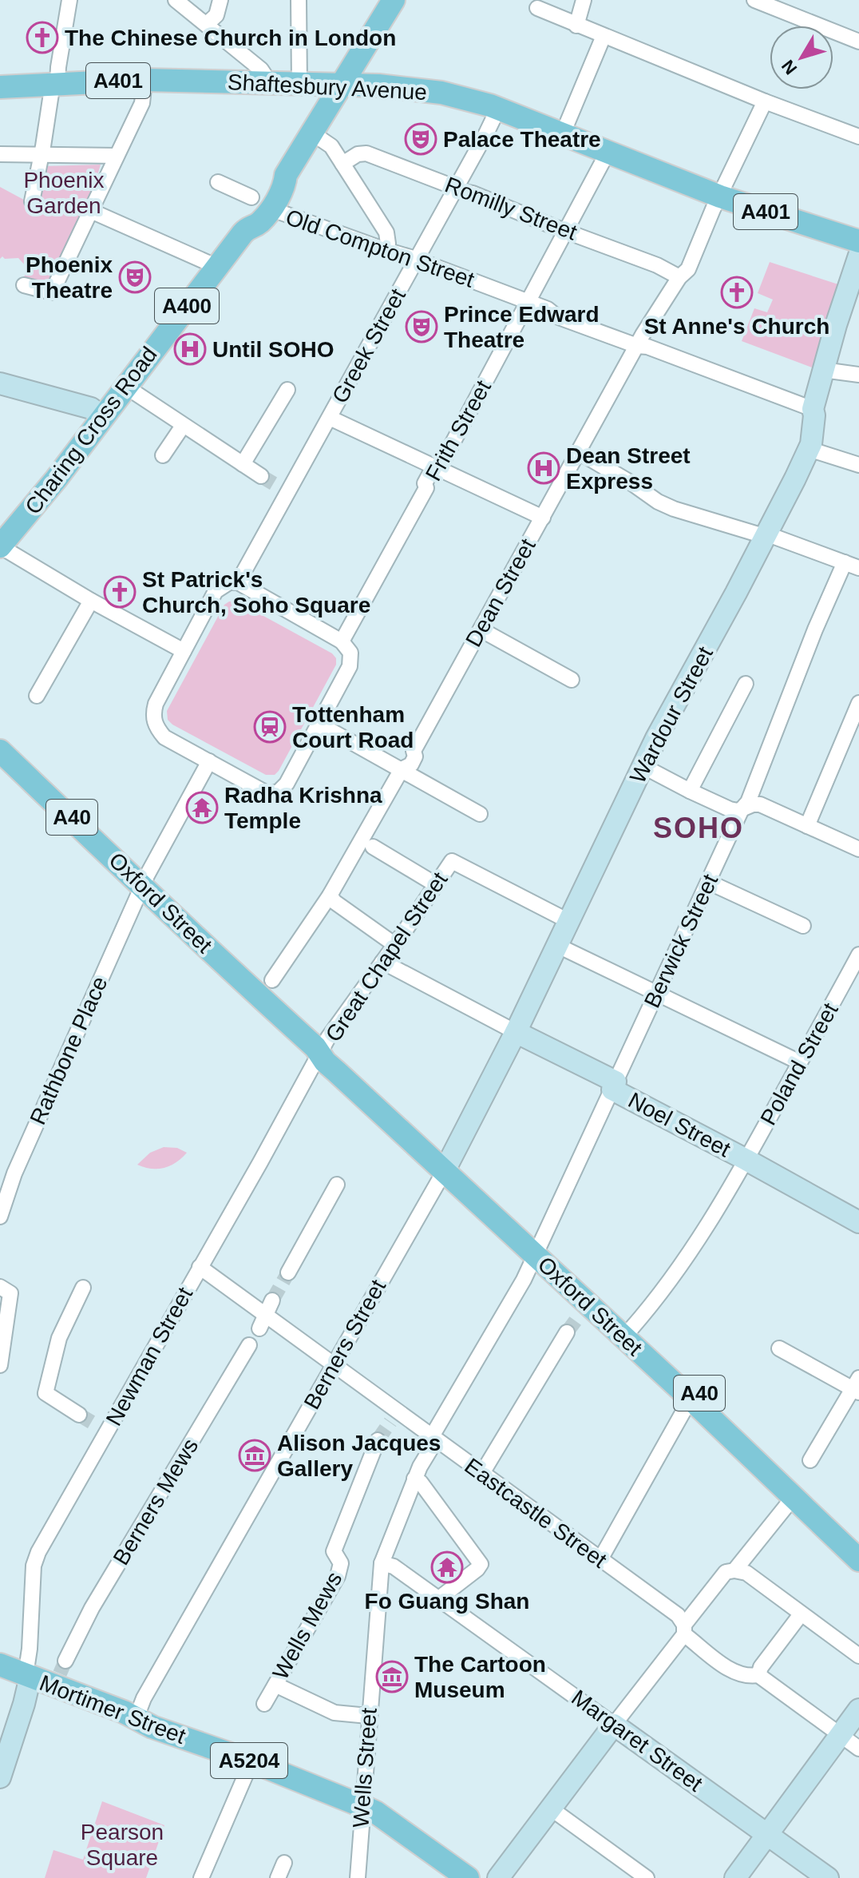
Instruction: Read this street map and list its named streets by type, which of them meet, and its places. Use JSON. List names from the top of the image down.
{
  "streets": {
    "main road": [
      "A401",
      "Shaftesbury Avenue",
      "A400",
      "Charing Cross Road",
      "A40",
      "Oxford Street",
      "Mortimer Street",
      "A5204"
    ],
    "street": [
      "Romilly Street",
      "Old Compton Street",
      "Greek Street",
      "Frith Street",
      "Dean Street",
      "Wardour Street",
      "Berwick Street",
      "Great Chapel Street",
      "Rathbone Place",
      "Poland Street",
      "Noel Street",
      "Berners Street",
      "Newman Street",
      "Berners Mews",
      "Eastcastle Street",
      "Wells Mews",
      "Margaret Street",
      "Wells Street"
    ]
  },
  "crossings": [
    ["Shaftesbury Avenue", "Greek Street"],
    ["Shaftesbury Avenue", "Charing Cross Road"],
    ["Shaftesbury Avenue", "Frith Street"],
    ["Shaftesbury Avenue", "Dean Street"],
    ["Romilly Street", "Greek Street"],
    ["Romilly Street", "Frith Street"],
    ["Romilly Street", "Dean Street"],
    ["Old Compton Street", "Greek Street"],
    ["Old Compton Street", "Charing Cross Road"],
    ["Old Compton Street", "Frith Street"],
    ["Old Compton Street", "Dean Street"],
    ["Old Compton Street", "Wardour Street"],
    ["A400", "Charing Cross Road"],
    ["Greek Street", "Frith Street"],
    ["Greek Street", "Rathbone Place"],
    ["Frith Street", "Rathbone Place"],
    ["Wardour Street", "Oxford Street"],
    ["Wardour Street", "Great Chapel Street"],
    ["Wardour Street", "Noel Street"],
    ["Wardour Street", "Berners Street"],
    ["Oxford Street", "Berwick Street"],
    ["Oxford Street", "Great Chapel Street"],
    ["Oxford Street", "Rathbone Place"],
    ["Oxford Street", "Poland Street"],
    ["Oxford Street", "Berners Street"],
    ["Oxford Street", "Newman Street"],
    ["Oxford Street", "Wells Street"],
    ["Berwick Street", "Noel Street"],
    ["Berwick Street", "Wells Street"],
    ["Great Chapel Street", "Newman Street"],
    ["Poland Street", "Noel Street"],
    ["Berners Street", "Eastcastle Street"],
    ["Berners Street", "Mortimer Street"],
    ["Newman Street", "Eastcastle Street"],
    ["Newman Street", "Mortimer Street"],
    ["Newman Street", "A5204"],
    ["Berners Mews", "Mortimer Street"],
    ["Eastcastle Street", "Wells Street"],
    ["Mortimer Street", "A5204"],
    ["Mortimer Street", "Wells Street"],
    ["Margaret Street", "Wells Street"]
  ],
  "districts": ["SOHO"],
  "parks": ["Phoenix Garden", "Pearson Square"],
  "places": {
    "church": ["The Chinese Church in London", "St Anne's Church", "St Patrick's Church, Soho Square"],
    "theatre": ["Palace Theatre", "Phoenix Theatre", "Prince Edward Theatre"],
    "hospital": ["Until SOHO", "Dean Street Express"],
    "station": ["Tottenham Court Road"],
    "temple": ["Radha Krishna Temple", "Fo Guang Shan"],
    "museum": ["Alison Jacques Gallery", "The Cartoon Museum"]
  },
  "north": "bottom left"
}
